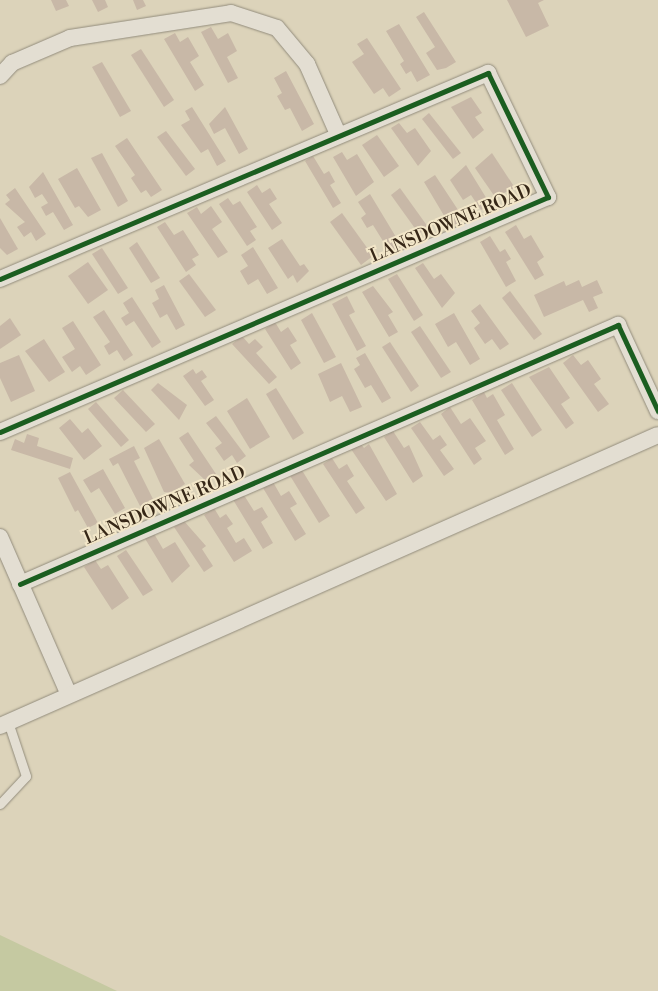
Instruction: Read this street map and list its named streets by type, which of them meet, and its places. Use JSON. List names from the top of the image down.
{
  "streets": {
    "street": ["LANSDOWNE ROAD"]
  }
}
